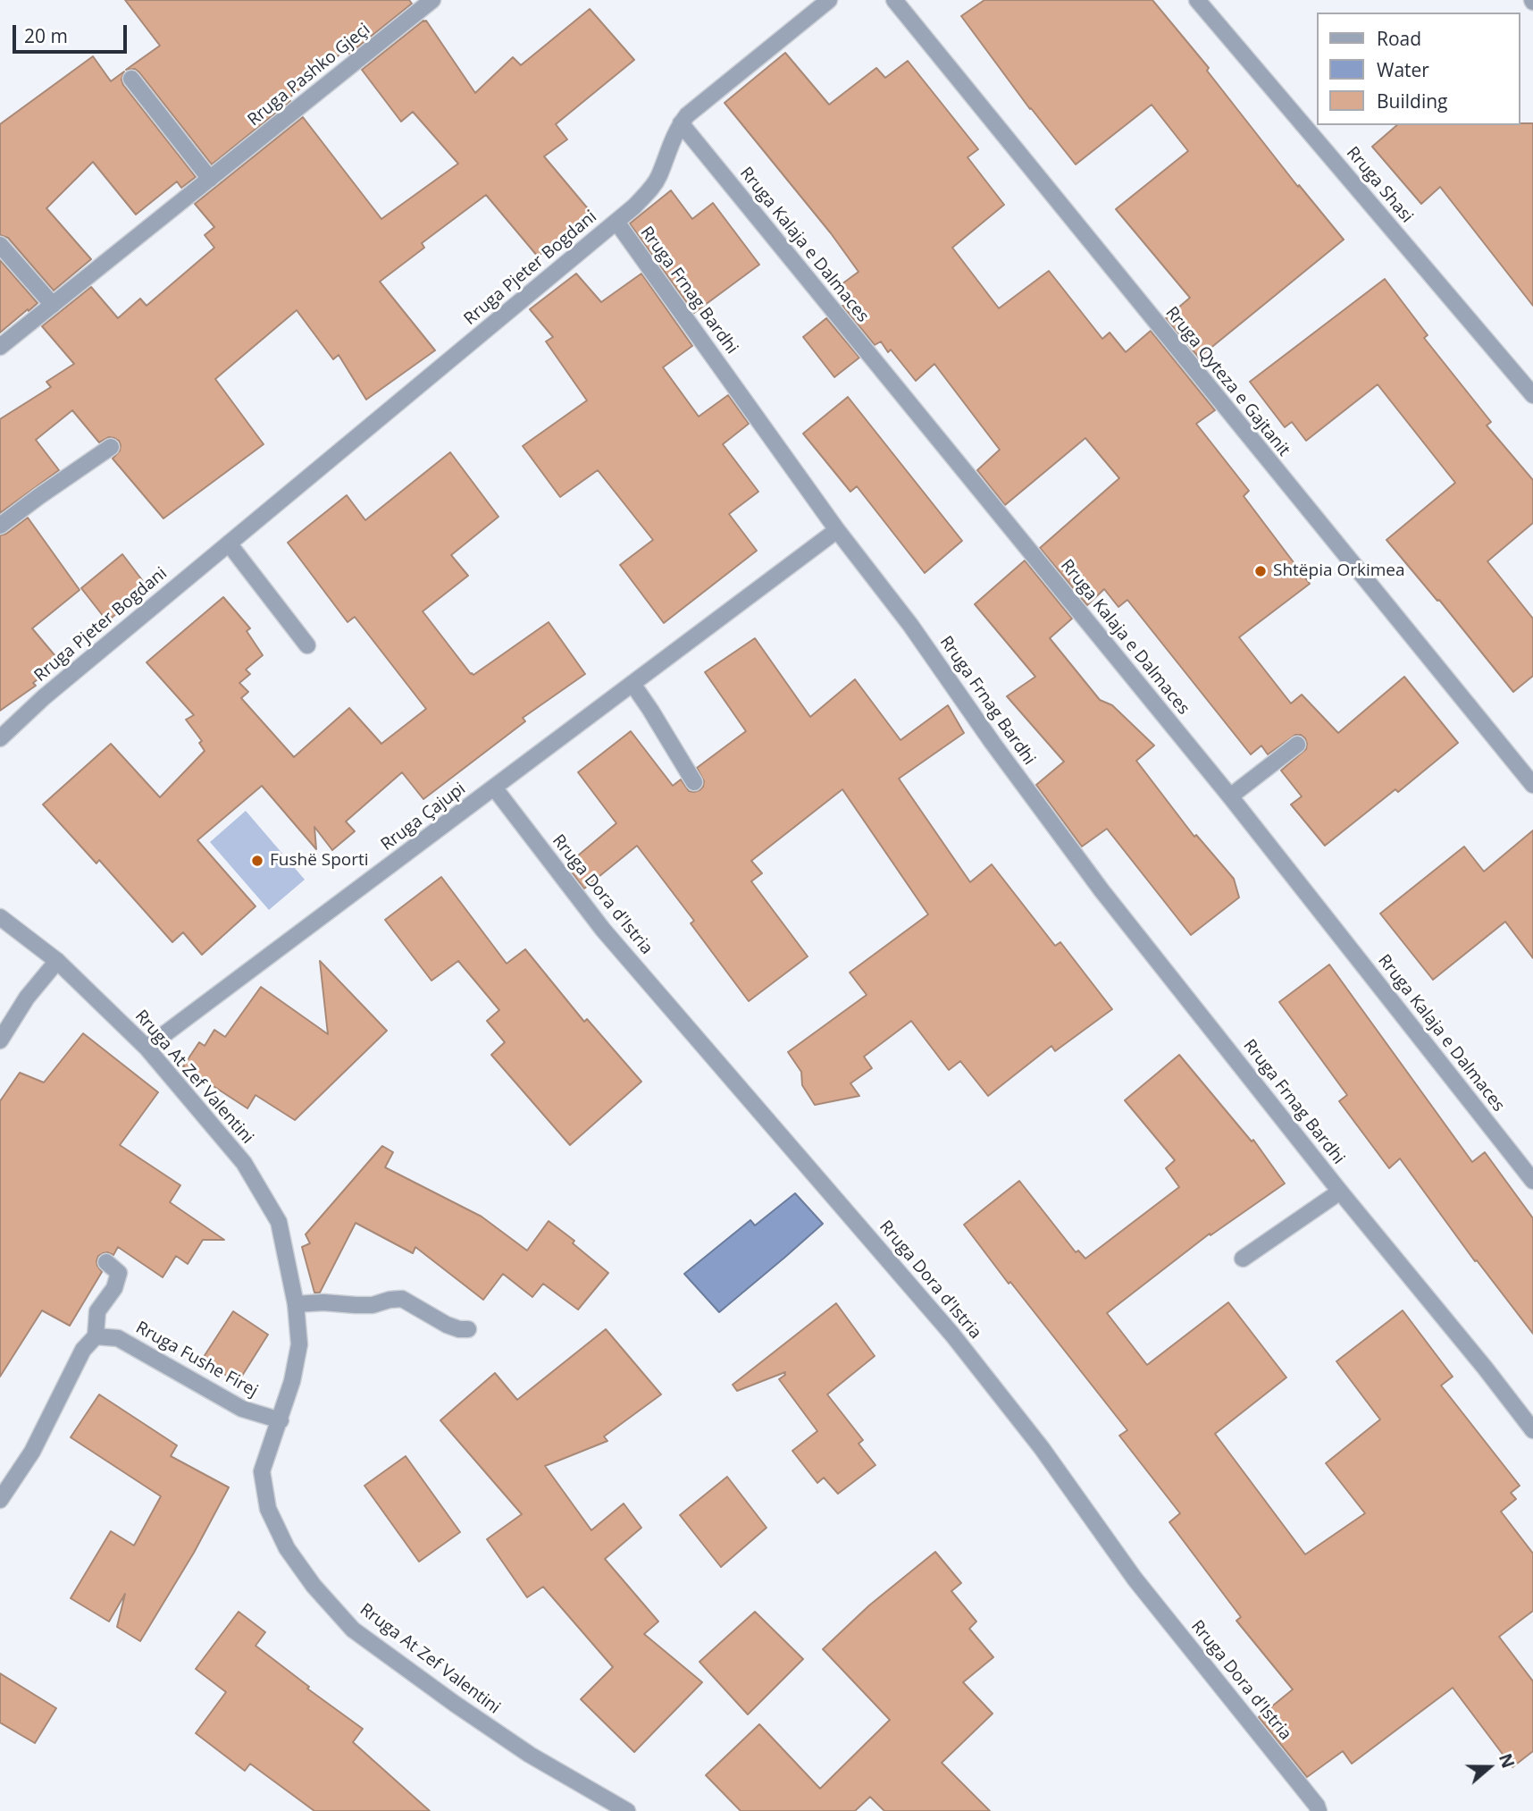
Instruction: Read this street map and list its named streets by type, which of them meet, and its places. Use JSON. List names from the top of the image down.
{
  "streets": {
    "street": [
      "Rruga Pashko Gjeçi",
      "Rruga Shasi",
      "Rruga Kalaja e Dalmaces",
      "Rruga Pjeter Bogdani",
      "Rruga Frnag Bardhi",
      "Rruga Qyteza e Gajtanit",
      "Rruga Çajupi",
      "Rruga Dora d'Istria",
      "Rruga At Zef Valentini",
      "Rruga Fushe Firej"
    ]
  },
  "crossings": [
    ["Rruga Kalaja e Dalmaces", "Rruga Pjeter Bogdani"],
    ["Rruga Pjeter Bogdani", "Rruga Frnag Bardhi"],
    ["Rruga Frnag Bardhi", "Rruga Çajupi"],
    ["Rruga Çajupi", "Rruga Dora d'Istria"],
    ["Rruga Çajupi", "Rruga At Zef Valentini"],
    ["Rruga At Zef Valentini", "Rruga Fushe Firej"]
  ],
  "places": ["Shtëpia Orkimea", "Fushë Sporti"],
  "legend": ["Road", "Water", "Building"],
  "scale_bar": "20 m",
  "north": "right"
}
